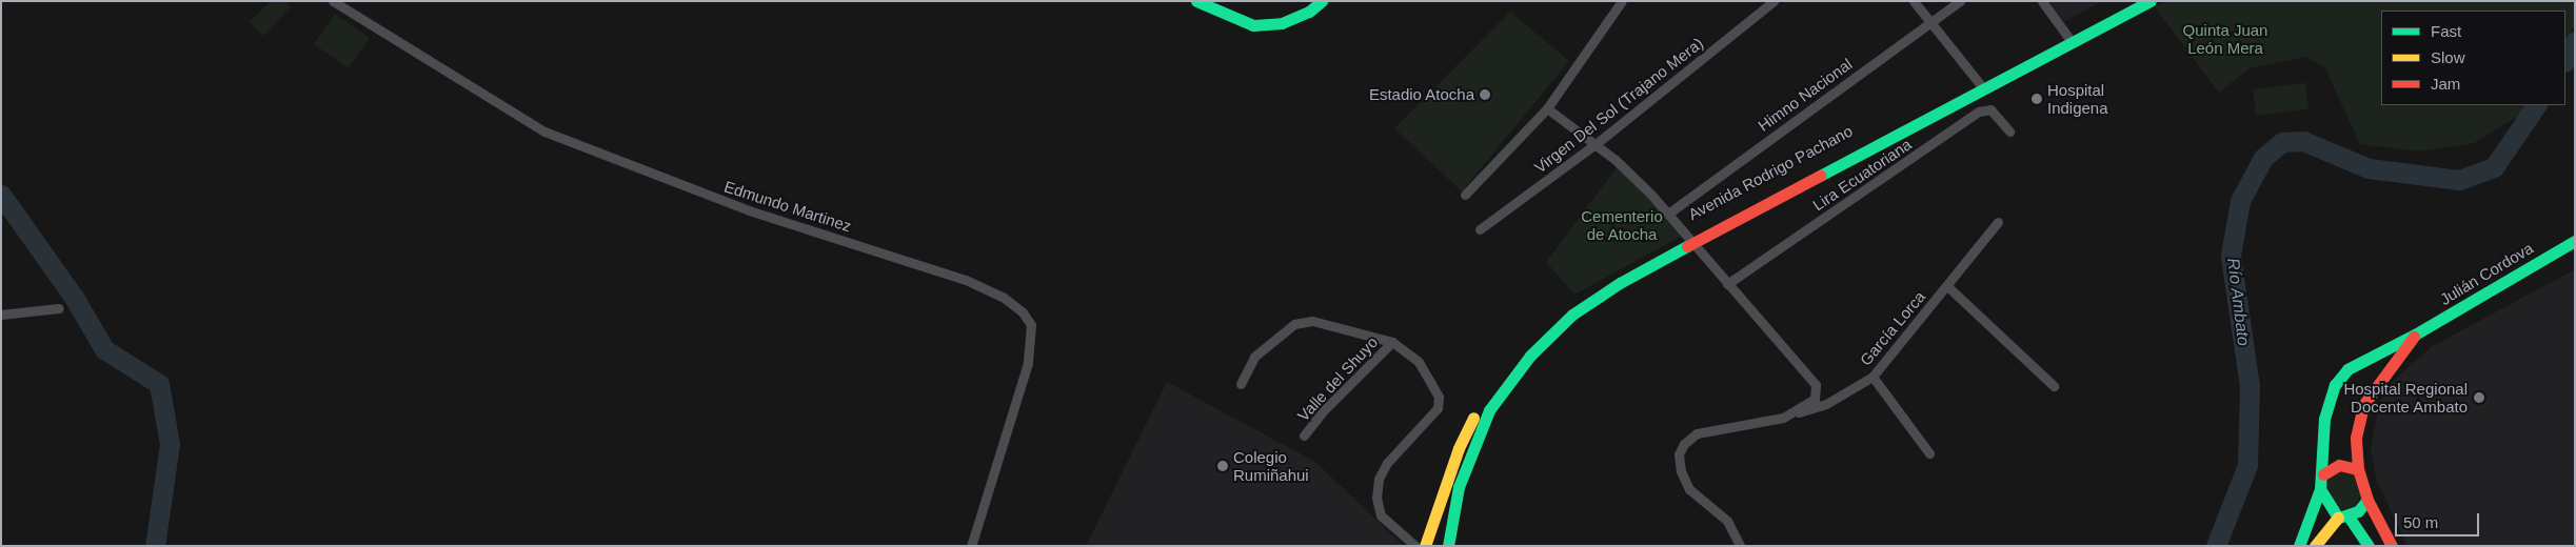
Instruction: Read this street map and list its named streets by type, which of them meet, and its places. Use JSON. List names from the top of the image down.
{
  "streets": {
    "main road": ["Avenida Rodrigo Pachano", "Julián Cordova"],
    "street": [
      "Himno Nacional",
      "Virgen Del Sol (Trajano Mera)",
      "Lira Ecuatoriana",
      "Edmundo Martinez",
      "García Lorca",
      "Valle del Shuyo"
    ]
  },
  "water": ["Río Ambato"],
  "parks": ["Quinta Juan León Mera", "Cementerio de Atocha"],
  "places": [
    "Estadio Atocha",
    "Hospital Indigena",
    "Hospital Regional Docente Ambato",
    "Colegio Rumiñahui"
  ],
  "legend": ["Fast", "Slow", "Jam"],
  "scale_bar": "50 m"
}
